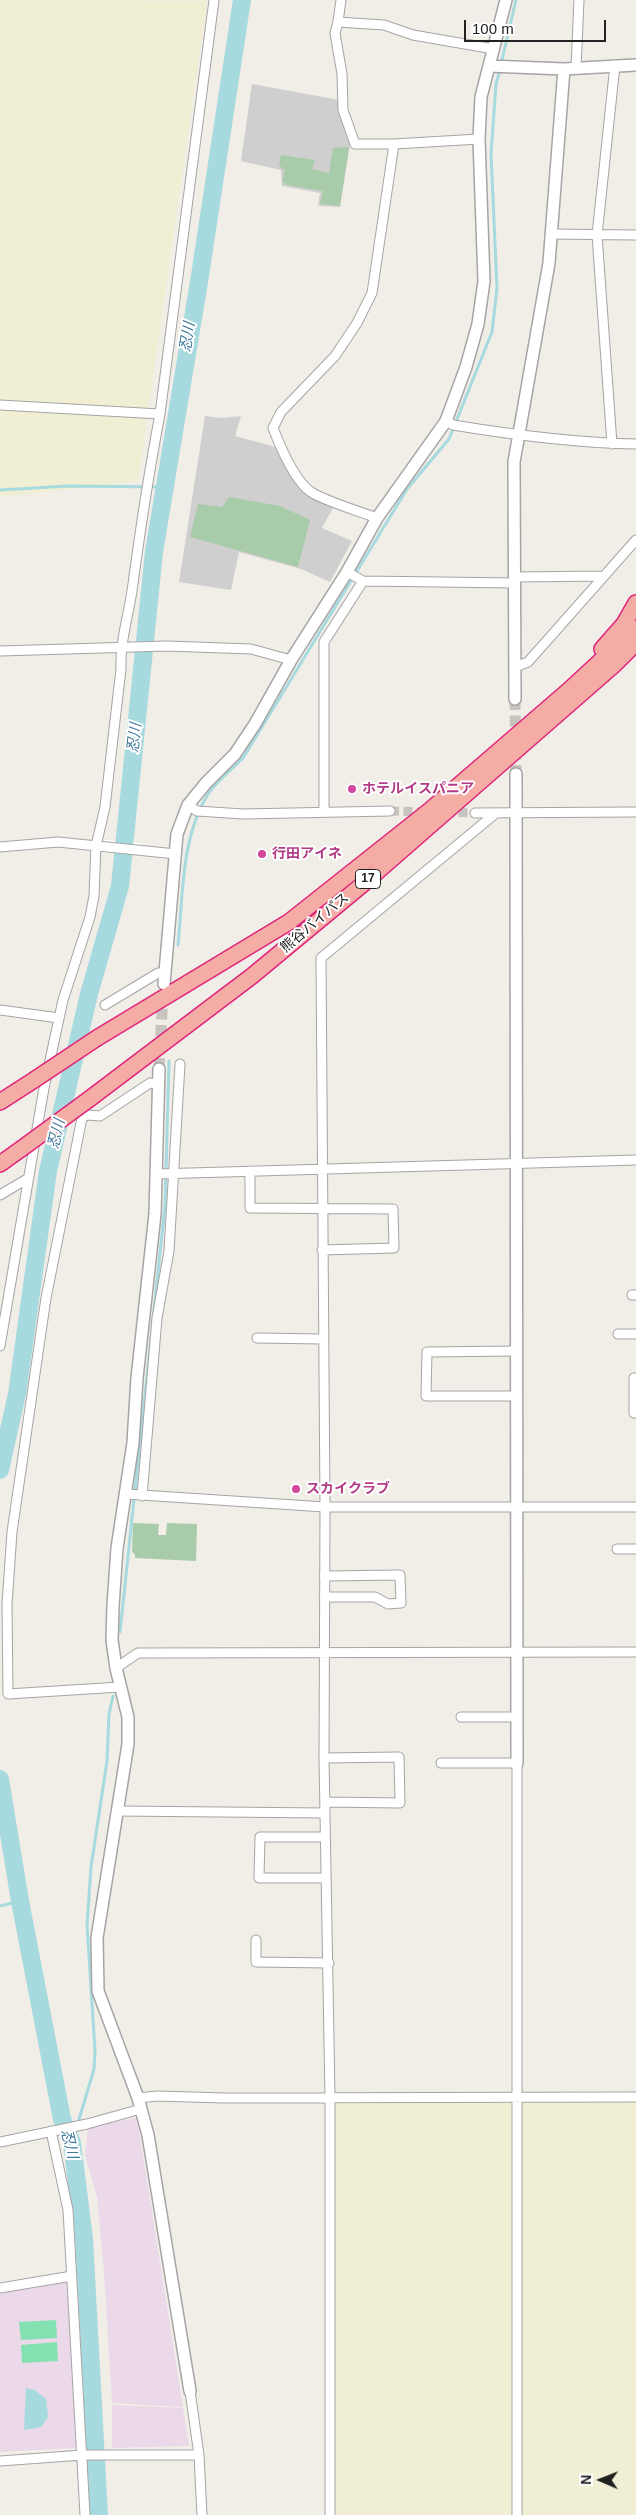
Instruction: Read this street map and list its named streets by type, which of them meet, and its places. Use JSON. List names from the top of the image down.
{
  "streets": {
    "highway": ["17", "熊谷バイパス"]
  },
  "water": ["忍川"],
  "places": ["ホテルイスパニア", "行田アイネ", "スカイクラブ"],
  "scale_bar": "100 m",
  "north": "left"
}
